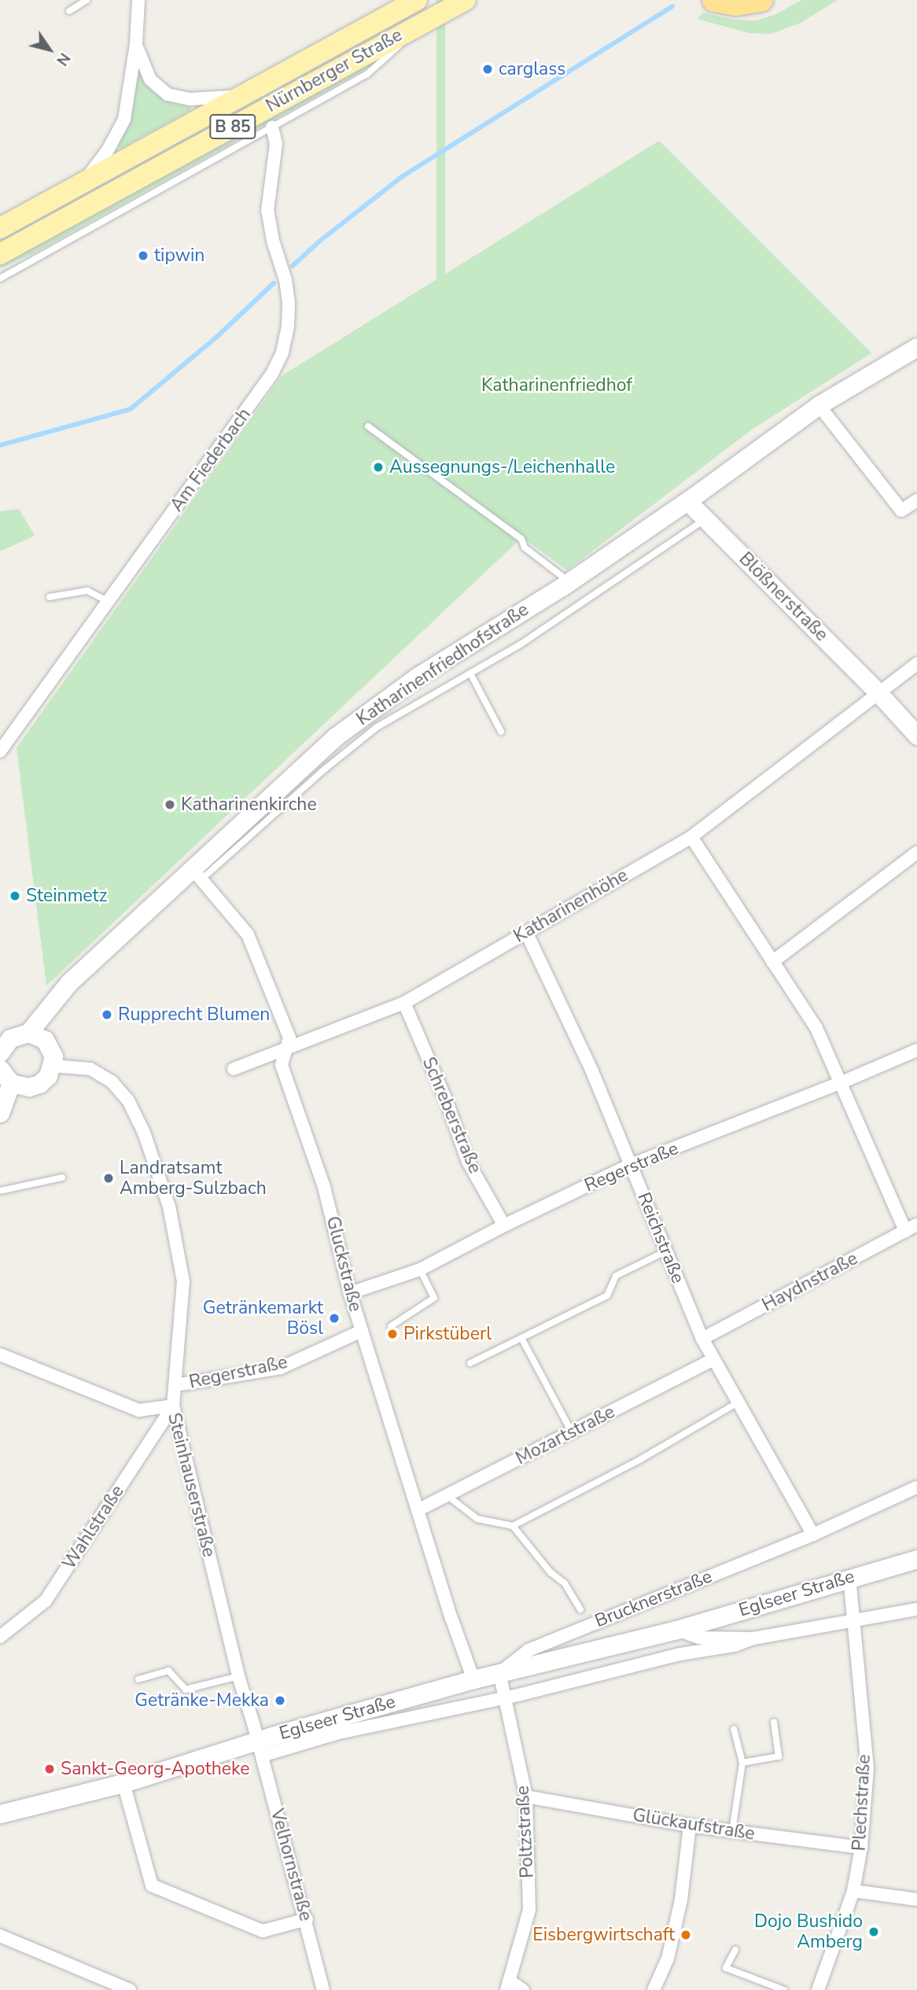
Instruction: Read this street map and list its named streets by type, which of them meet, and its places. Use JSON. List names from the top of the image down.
{
  "streets": {
    "main road": ["Nürnberger Straße", "B 85"],
    "street": [
      "Am Fiederbach",
      "Blößnerstraße",
      "Katharinenfriedhofstraße",
      "Katharinenhöhe",
      "Schreberstraße",
      "Regerstraße",
      "Reichstraße",
      "Gluckstraße",
      "Haydnstraße",
      "Mozartstraße",
      "Steinhauserstraße",
      "Wahlstraße",
      "Eglseer Straße",
      "Brucknerstraße",
      "Plechstraße",
      "Glückaufstraße",
      "Poltzstraße",
      "Velhornstraße"
    ]
  },
  "crossings": [
    ["Blößnerstraße", "Katharinenfriedhofstraße"],
    ["Blößnerstraße", "Katharinenhöhe"],
    ["Katharinenfriedhofstraße", "Gluckstraße"],
    ["Katharinenhöhe", "Schreberstraße"],
    ["Katharinenhöhe", "Reichstraße"],
    ["Katharinenhöhe", "Gluckstraße"],
    ["Schreberstraße", "Regerstraße"],
    ["Regerstraße", "Reichstraße"],
    ["Regerstraße", "Gluckstraße"],
    ["Reichstraße", "Haydnstraße"],
    ["Reichstraße", "Mozartstraße"],
    ["Reichstraße", "Brucknerstraße"],
    ["Gluckstraße", "Mozartstraße"],
    ["Gluckstraße", "Eglseer Straße"],
    ["Steinhauserstraße", "Wahlstraße"],
    ["Steinhauserstraße", "Eglseer Straße"],
    ["Steinhauserstraße", "Velhornstraße"],
    ["Eglseer Straße", "Brucknerstraße"],
    ["Eglseer Straße", "Plechstraße"],
    ["Eglseer Straße", "Poltzstraße"],
    ["Eglseer Straße", "Velhornstraße"],
    ["Brucknerstraße", "Poltzstraße"],
    ["Plechstraße", "Glückaufstraße"],
    ["Glückaufstraße", "Poltzstraße"]
  ],
  "parks": ["Katharinenfriedhof"],
  "places": [
    "carglass",
    "tipwin",
    "Aussegnungs-/Leichenhalle",
    "Katharinenkirche",
    "Steinmetz",
    "Rupprecht Blumen",
    "Landratsamt Amberg-Sulzbach",
    "Getränkemarkt Bösl",
    "Pirkstüberl",
    "Getränke-Mekka",
    "Sankt-Georg-Apotheke",
    "Dojo Bushido Amberg",
    "Eisbergwirtschaft"
  ],
  "north": "bottom right"
}
